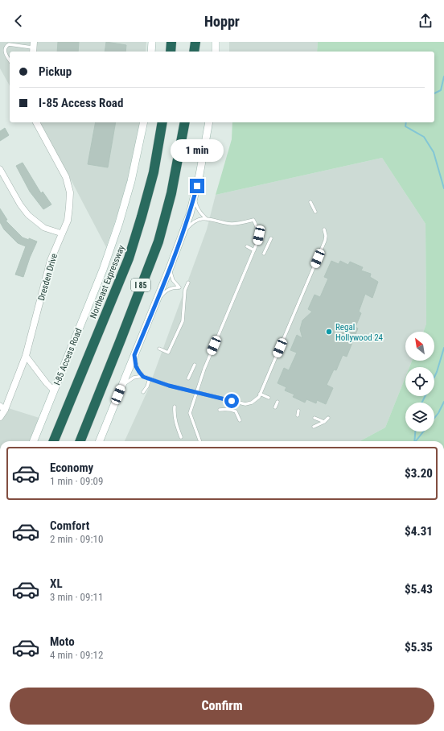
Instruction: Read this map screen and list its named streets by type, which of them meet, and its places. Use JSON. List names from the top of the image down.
{
  "streets": {
    "highway": ["Northeast Expressway", "I 85"],
    "main road": ["I-85 Access Road"],
    "street": ["Dresden Drive"]
  },
  "places": ["Regal Hollywood 24"],
  "north": "top left",
  "page": {
    "header": "Hoppr",
    "banner": ["Pickup", "I-85 Access Road"],
    "bubble": "1 min",
    "list": [
      {
        "name": "Economy",
        "note": "1 min · 09:09",
        "value": "$3.20"
      },
      {
        "name": "Comfort",
        "note": "2 min · 09:10",
        "value": "$4.31"
      },
      {
        "name": "XL",
        "note": "3 min · 09:11",
        "value": "$5.43"
      },
      {
        "name": "Moto",
        "note": "4 min · 09:12",
        "value": "$5.35"
      }
    ],
    "buttons": "Confirm"
  }
}
